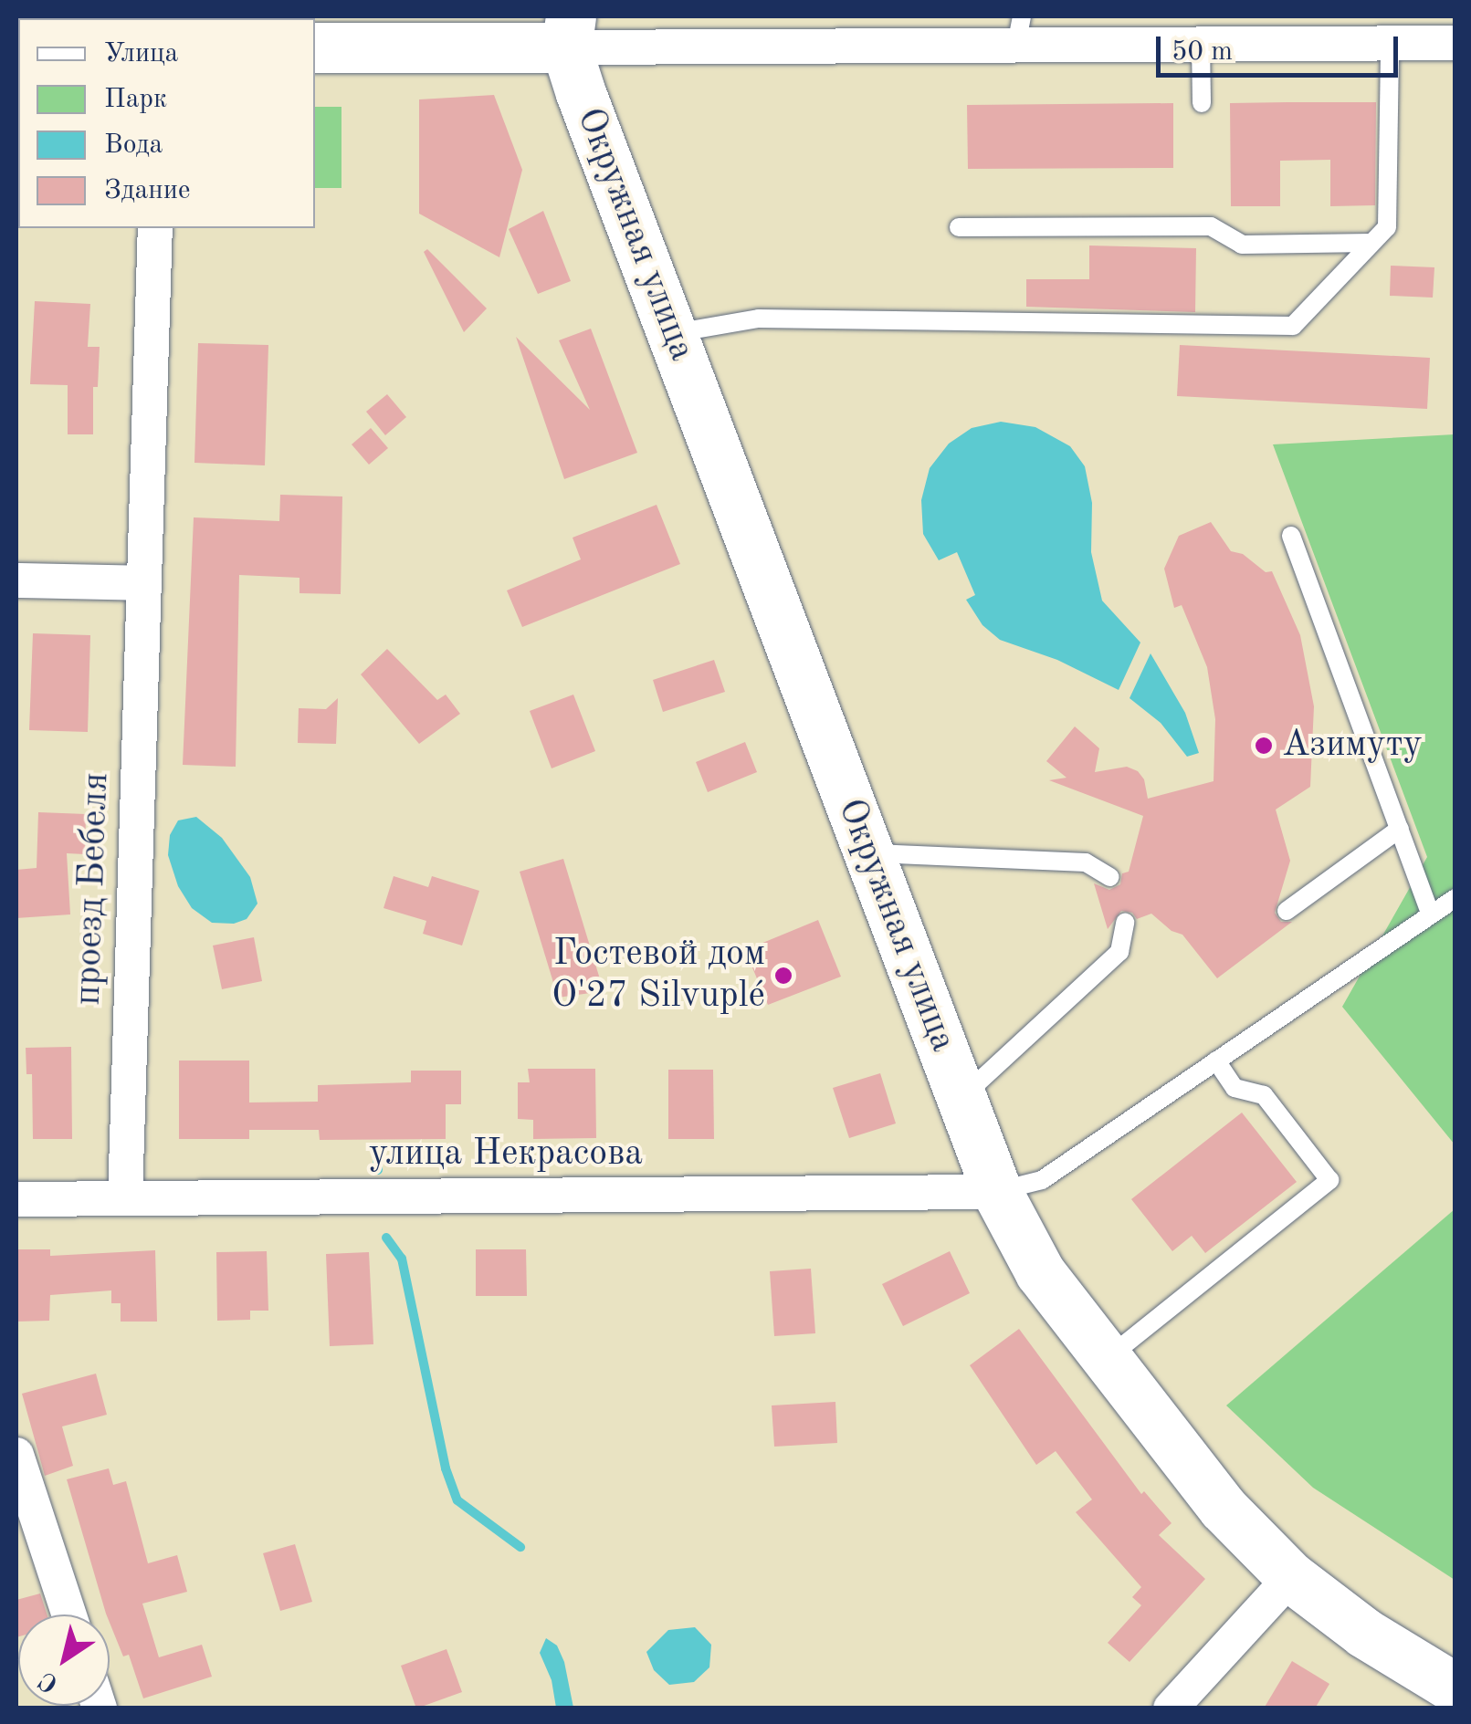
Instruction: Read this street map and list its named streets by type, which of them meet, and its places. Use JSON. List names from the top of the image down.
{
  "streets": {
    "main road": ["Окружная улица"],
    "street": ["проезд Бебеля", "улица Некрасова"]
  },
  "crossings": [
    ["Окружная улица", "улица Некрасова"],
    ["проезд Бебеля", "улица Некрасова"]
  ],
  "places": ["Азимуту", "Гостевой дом O'27 Silvuplé"],
  "legend": [
    "Улица",
    "Парк",
    "Вода",
    "Здание"
  ],
  "scale_bar": "50 m",
  "north": "bottom left"
}
